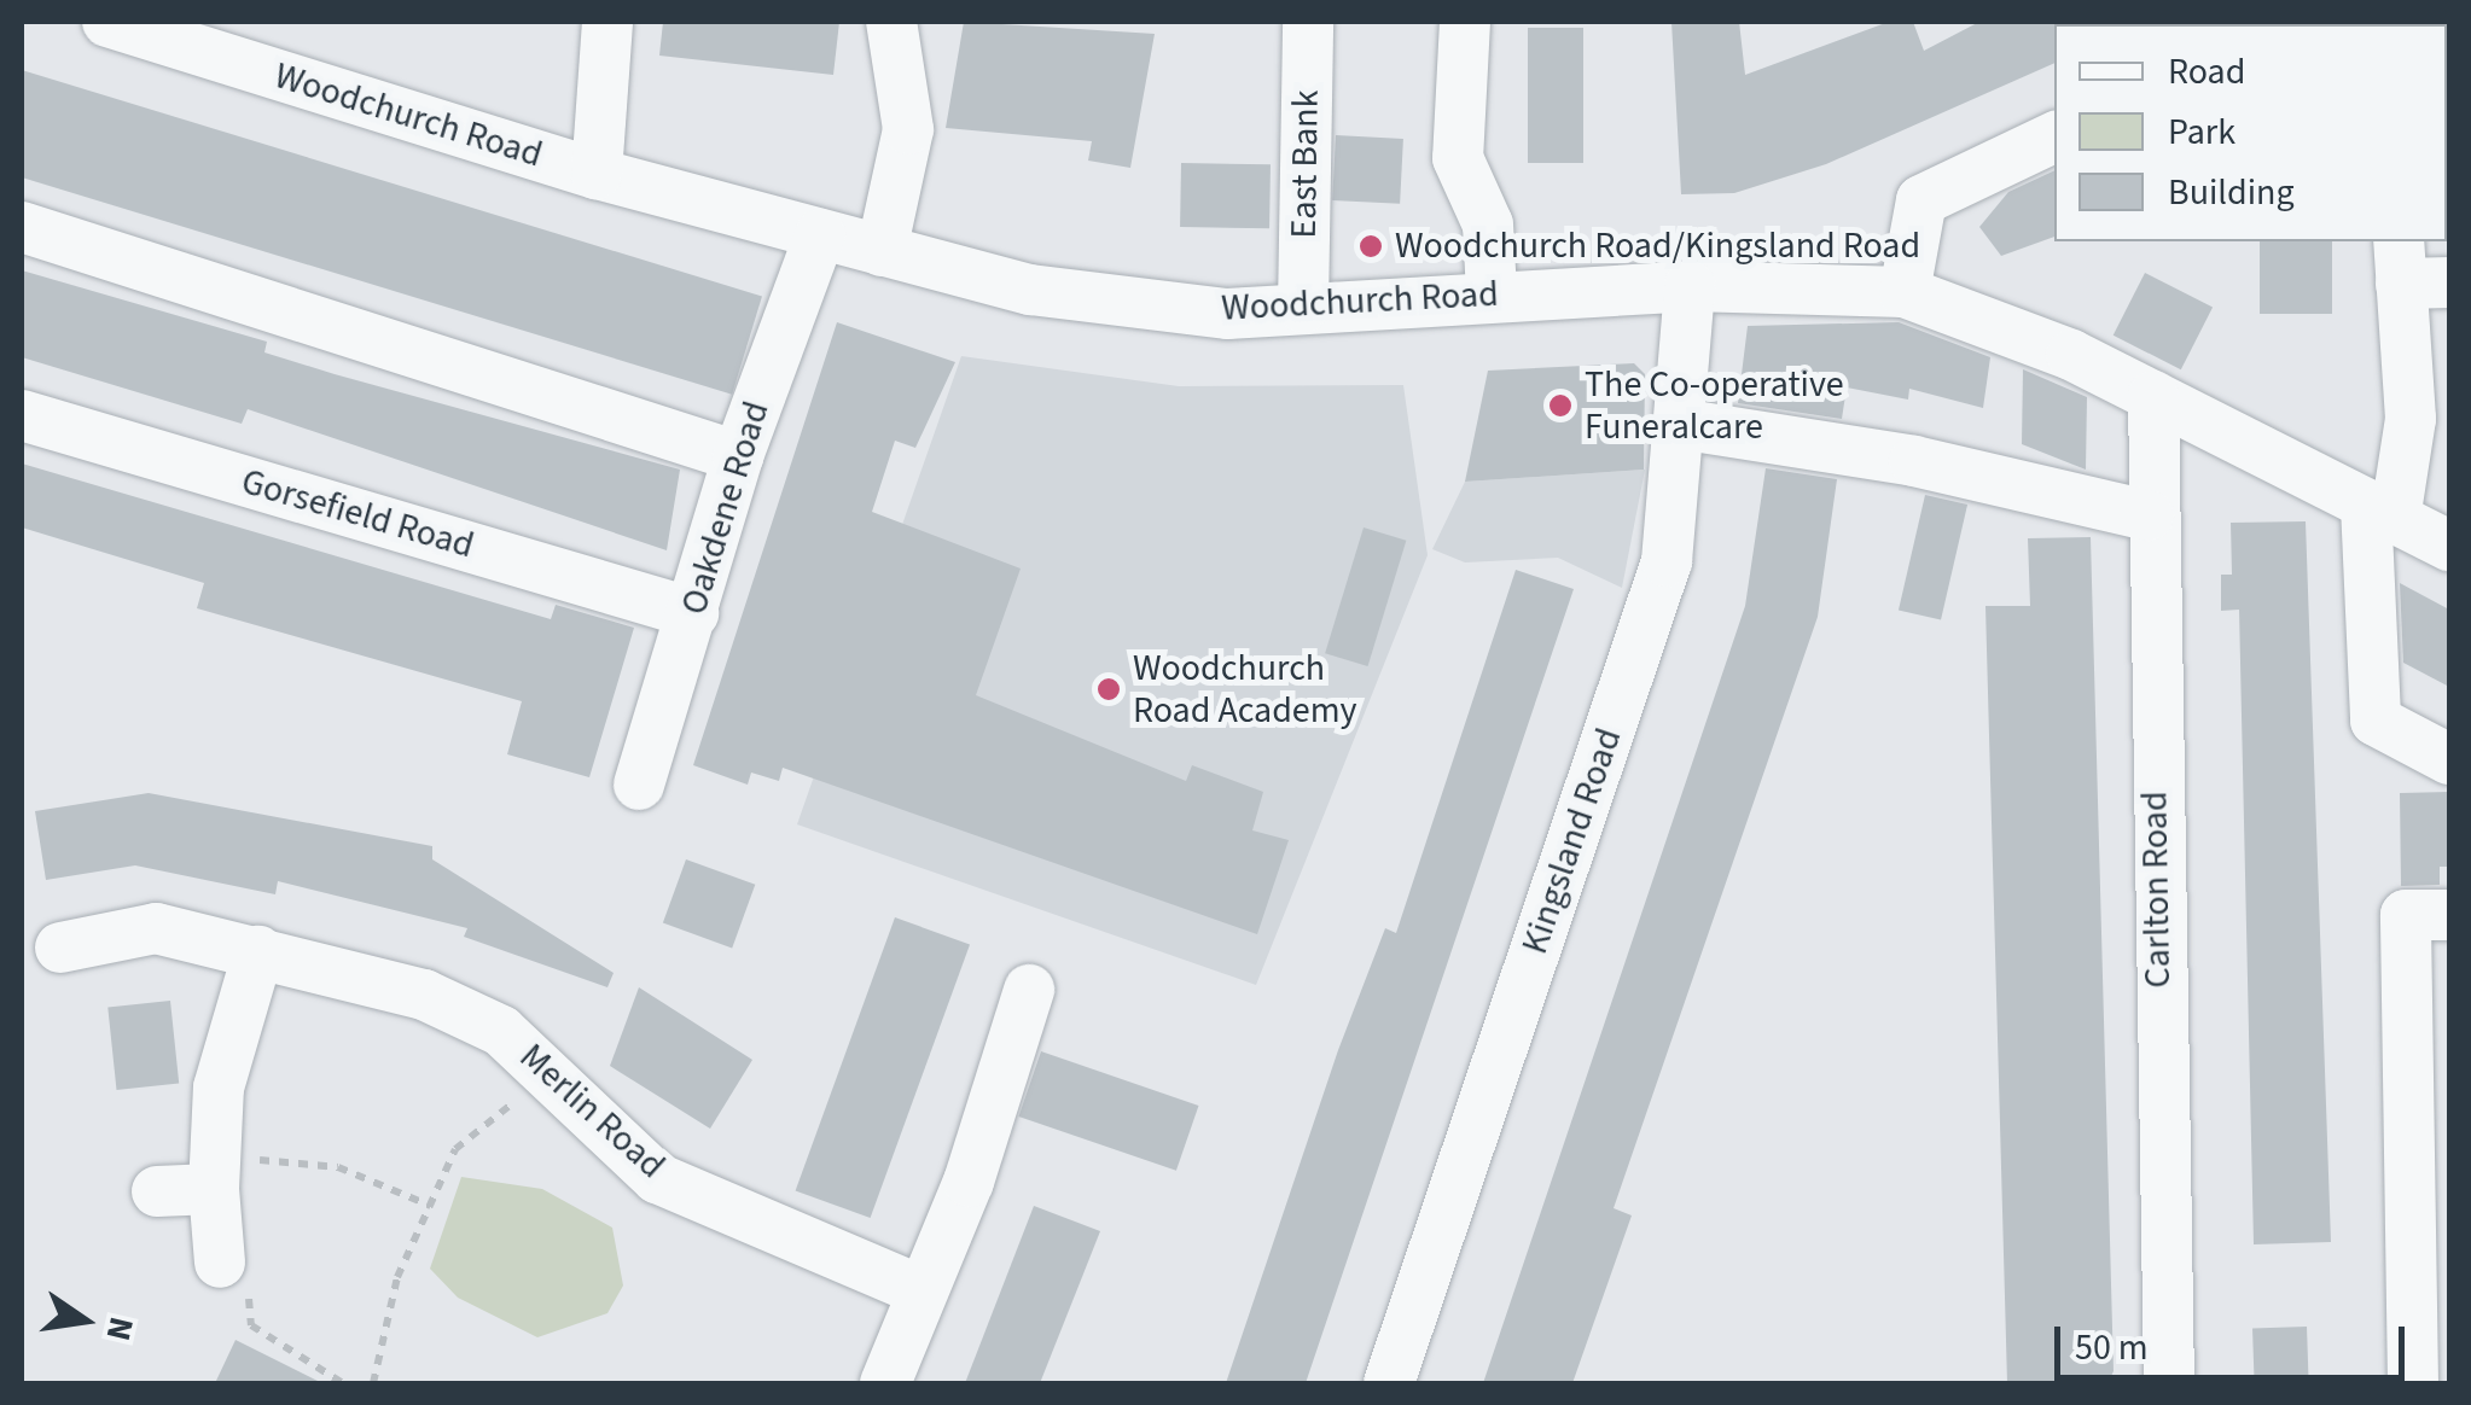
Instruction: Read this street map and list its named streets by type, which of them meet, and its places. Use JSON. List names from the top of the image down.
{
  "streets": {
    "street": [
      "Woodchurch Road",
      "East Bank",
      "Oakdene Road",
      "Gorsefield Road",
      "Kingsland Road",
      "Carlton Road",
      "Merlin Road"
    ]
  },
  "crossings": [
    ["Woodchurch Road", "East Bank"],
    ["Woodchurch Road", "Oakdene Road"],
    ["Woodchurch Road", "Kingsland Road"],
    ["Woodchurch Road", "Carlton Road"],
    ["Oakdene Road", "Gorsefield Road"]
  ],
  "places": ["Woodchurch Road/Kingsland Road", "The Co-operative Funeralcare", "Woodchurch Road Academy"],
  "legend": ["Road", "Park", "Building"],
  "scale_bar": "50 m",
  "north": "right"
}
